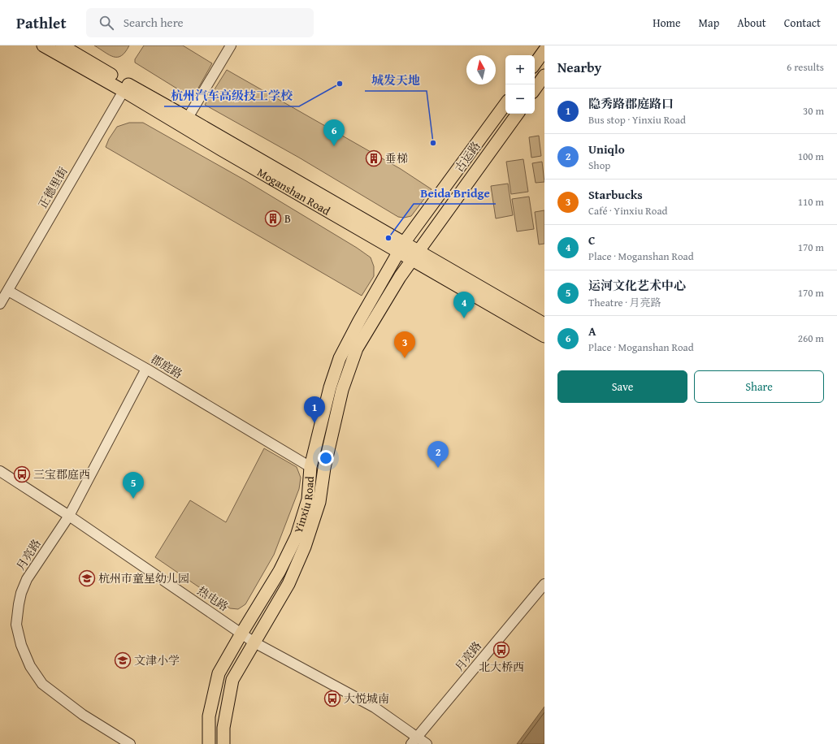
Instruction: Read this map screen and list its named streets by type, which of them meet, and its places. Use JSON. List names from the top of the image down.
{
  "streets": {
    "main road": ["古运路", "Moganshan Road", "Yinxiu Road"],
    "street": [
      "正德里街",
      "郡庭路",
      "月亮路",
      "热电路"
    ]
  },
  "crossings": [
    ["古运路", "Moganshan Road"],
    ["古运路", "Yinxiu Road"],
    ["正德里街", "Moganshan Road"],
    ["正德里街", "郡庭路"],
    ["Moganshan Road", "Yinxiu Road"],
    ["郡庭路", "Yinxiu Road"],
    ["郡庭路", "月亮路"],
    ["Yinxiu Road", "热电路"],
    ["月亮路", "热电路"]
  ],
  "places": {
    "other": ["杭州汽车高级技工学校", "城发天地", "Beida Bridge"],
    "building": ["垂梯", "B"],
    "bus stop": ["三宝郡庭西", "北大桥西", "大悦城南"],
    "school or university": ["杭州市童星幼儿园", "文津小学"]
  },
  "north": "top",
  "page": {
    "header": "Pathlet",
    "search": "Search here",
    "nav": [
      "Home",
      "Map",
      "About",
      "Contact"
    ],
    "heading": ["Nearby", "6 results"],
    "map_buttons": ["+", "−"],
    "list": [
      {
        "mark": "1",
        "name": "隐秀路郡庭路口",
        "note": "Bus stop · Yinxiu Road",
        "value": "30 m"
      },
      {
        "mark": "2",
        "name": "Uniqlo",
        "note": "Shop",
        "value": "100 m"
      },
      {
        "mark": "3",
        "name": "Starbucks",
        "note": "Café · Yinxiu Road",
        "value": "110 m"
      },
      {
        "mark": "4",
        "name": "C",
        "note": "Place · Moganshan Road",
        "value": "170 m"
      },
      {
        "mark": "5",
        "name": "运河文化艺术中心",
        "note": "Theatre · 月亮路",
        "value": "170 m"
      },
      {
        "mark": "6",
        "name": "A",
        "note": "Place · Moganshan Road",
        "value": "260 m"
      }
    ],
    "pins": [
      "6",
      "4",
      "3",
      "1",
      "2",
      "5"
    ],
    "buttons": ["Save", "Share"]
  }
}
